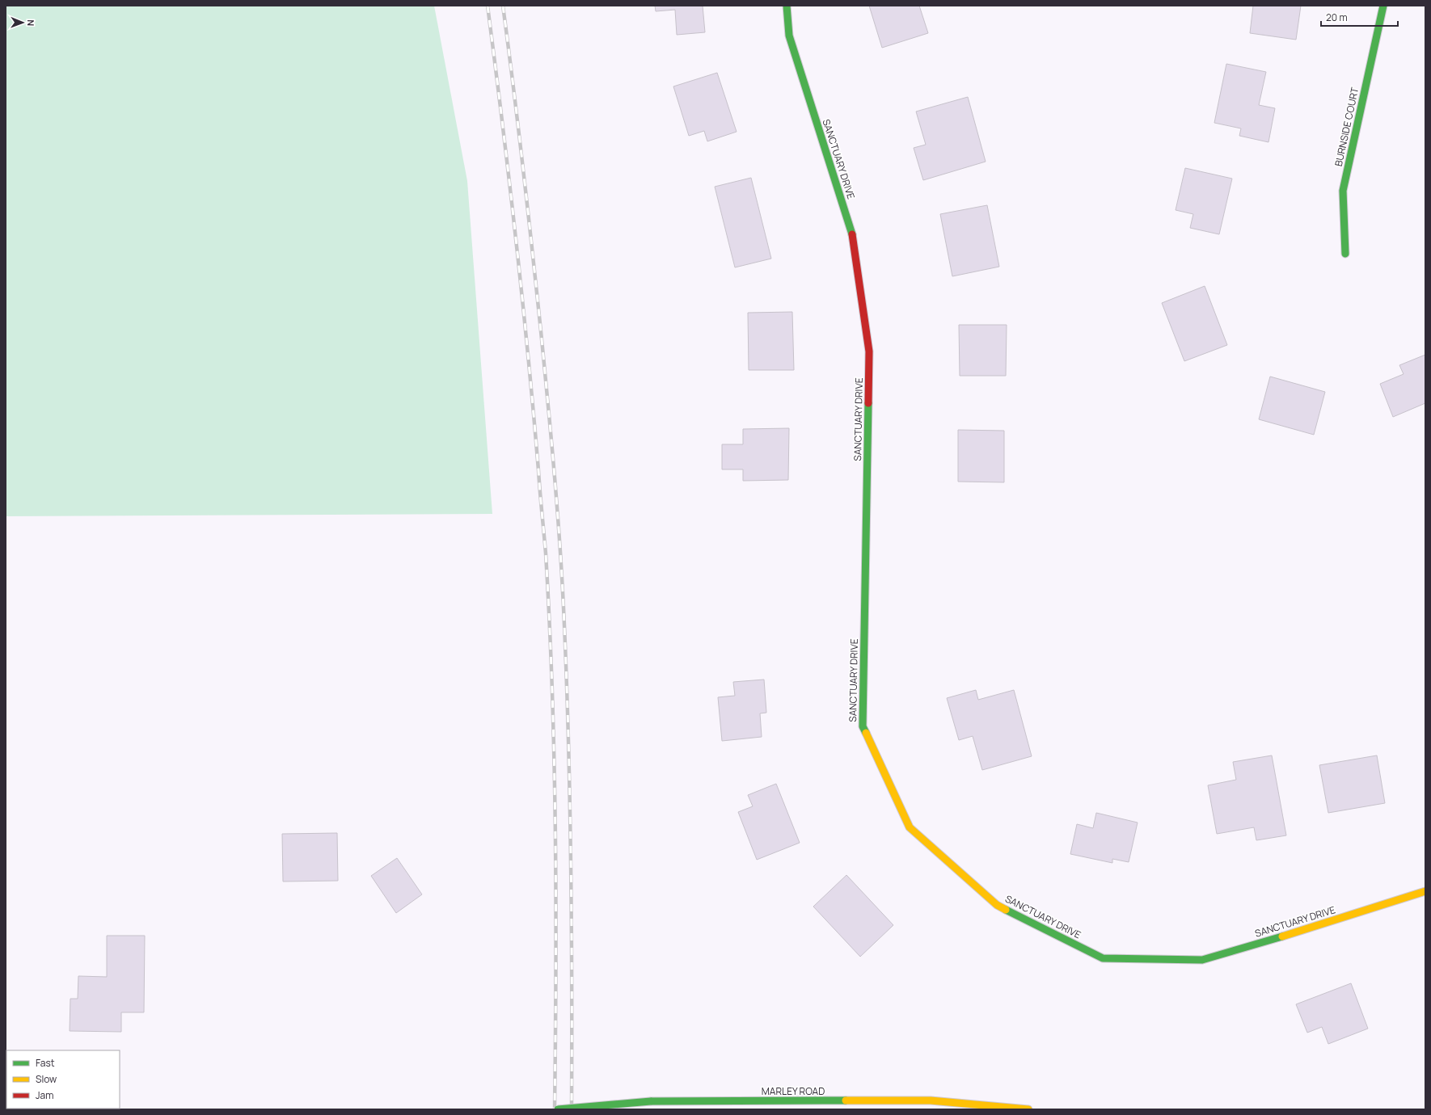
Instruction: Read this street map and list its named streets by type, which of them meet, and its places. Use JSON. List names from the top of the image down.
{
  "streets": {
    "street": ["BURNSIDE COURT", "SANCTUARY DRIVE", "MARLEY ROAD"]
  },
  "legend": ["Fast", "Slow", "Jam"],
  "scale_bar": "20 m",
  "north": "right"
}
